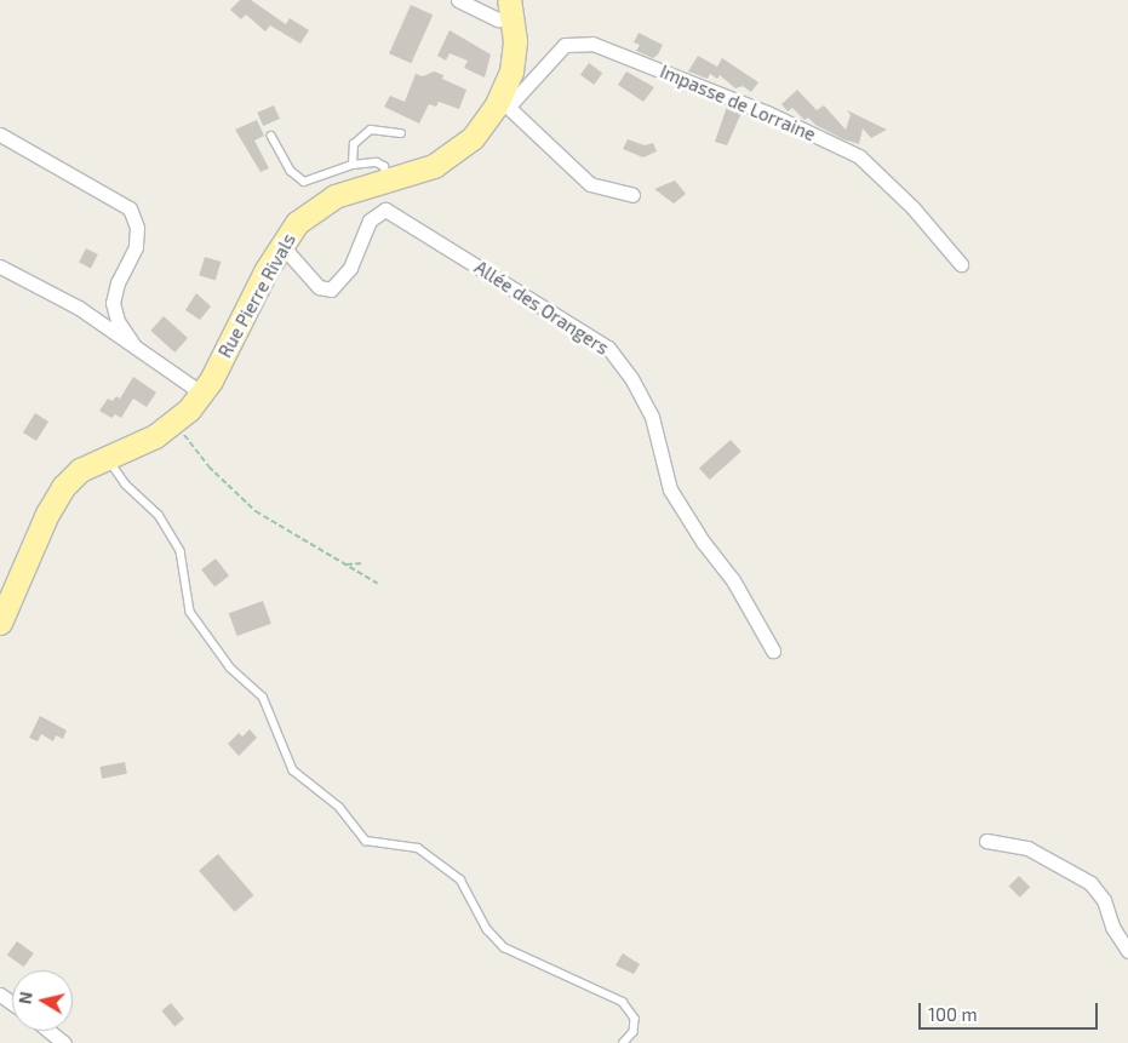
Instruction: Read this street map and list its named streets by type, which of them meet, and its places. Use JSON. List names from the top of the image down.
{
  "streets": {
    "main road": ["Rue Pierre Rivals"],
    "street": ["Impasse de Lorraine", "Allée des Orangers"]
  },
  "crossings": [
    ["Impasse de Lorraine", "Rue Pierre Rivals"],
    ["Rue Pierre Rivals", "Allée des Orangers"]
  ],
  "scale_bar": "100 m",
  "north": "left"
}
